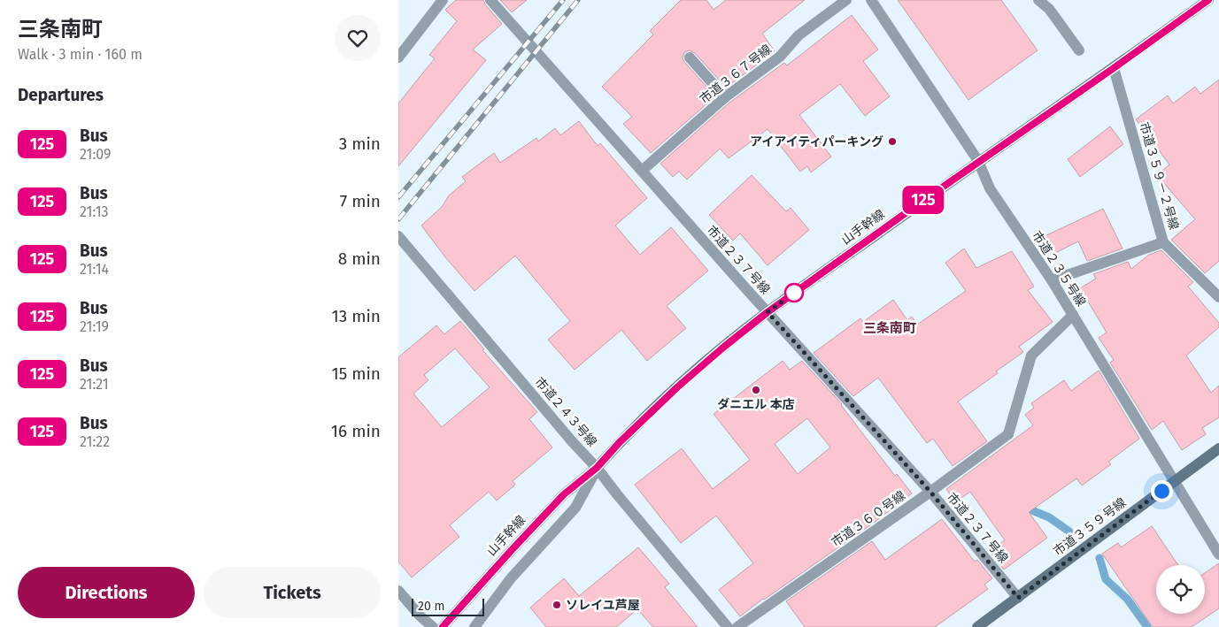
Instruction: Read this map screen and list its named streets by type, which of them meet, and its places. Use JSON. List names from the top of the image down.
{
  "streets": {
    "street": [
      "市道３６７号線",
      "市道３５９－２号線",
      "山手幹線",
      "市道２３７号線",
      "市道２３５号線",
      "市道２４３号線",
      "市道３６０号線",
      "市道３５９号線"
    ]
  },
  "crossings": [
    ["市道３６７号線", "市道２３７号線"],
    ["市道３５９－２号線", "山手幹線"],
    ["山手幹線", "市道２３７号線"],
    ["山手幹線", "市道２３５号線"],
    ["山手幹線", "市道２４３号線"],
    ["市道２３７号線", "市道３６０号線"],
    ["市道２３７号線", "市道３５９号線"],
    ["市道２３５号線", "市道３６０号線"],
    ["市道２３５号線", "市道３５９号線"]
  ],
  "districts": ["三条南町"],
  "places": ["アイアイティパーキング", "ダニエル 本店", "ソレイユ芦屋"],
  "lines": ["bus line 125"],
  "scale_bar": "20 m",
  "page": {
    "heading": [
      ["三条南町", "Walk · 3 min · 160 m"],
      "Departures"
    ],
    "on_map": "125",
    "list": [
      {
        "mark": "125",
        "name": "Bus",
        "note": "21:09",
        "value": "3 min"
      },
      {
        "mark": "125",
        "name": "Bus",
        "note": "21:13",
        "value": "7 min"
      },
      {
        "mark": "125",
        "name": "Bus",
        "note": "21:14",
        "value": "8 min"
      },
      {
        "mark": "125",
        "name": "Bus",
        "note": "21:19",
        "value": "13 min"
      },
      {
        "mark": "125",
        "name": "Bus",
        "note": "21:21",
        "value": "15 min"
      },
      {
        "mark": "125",
        "name": "Bus",
        "note": "21:22",
        "value": "16 min"
      }
    ],
    "buttons": ["Directions", "Tickets"],
    "scale": "20 m"
  }
}
